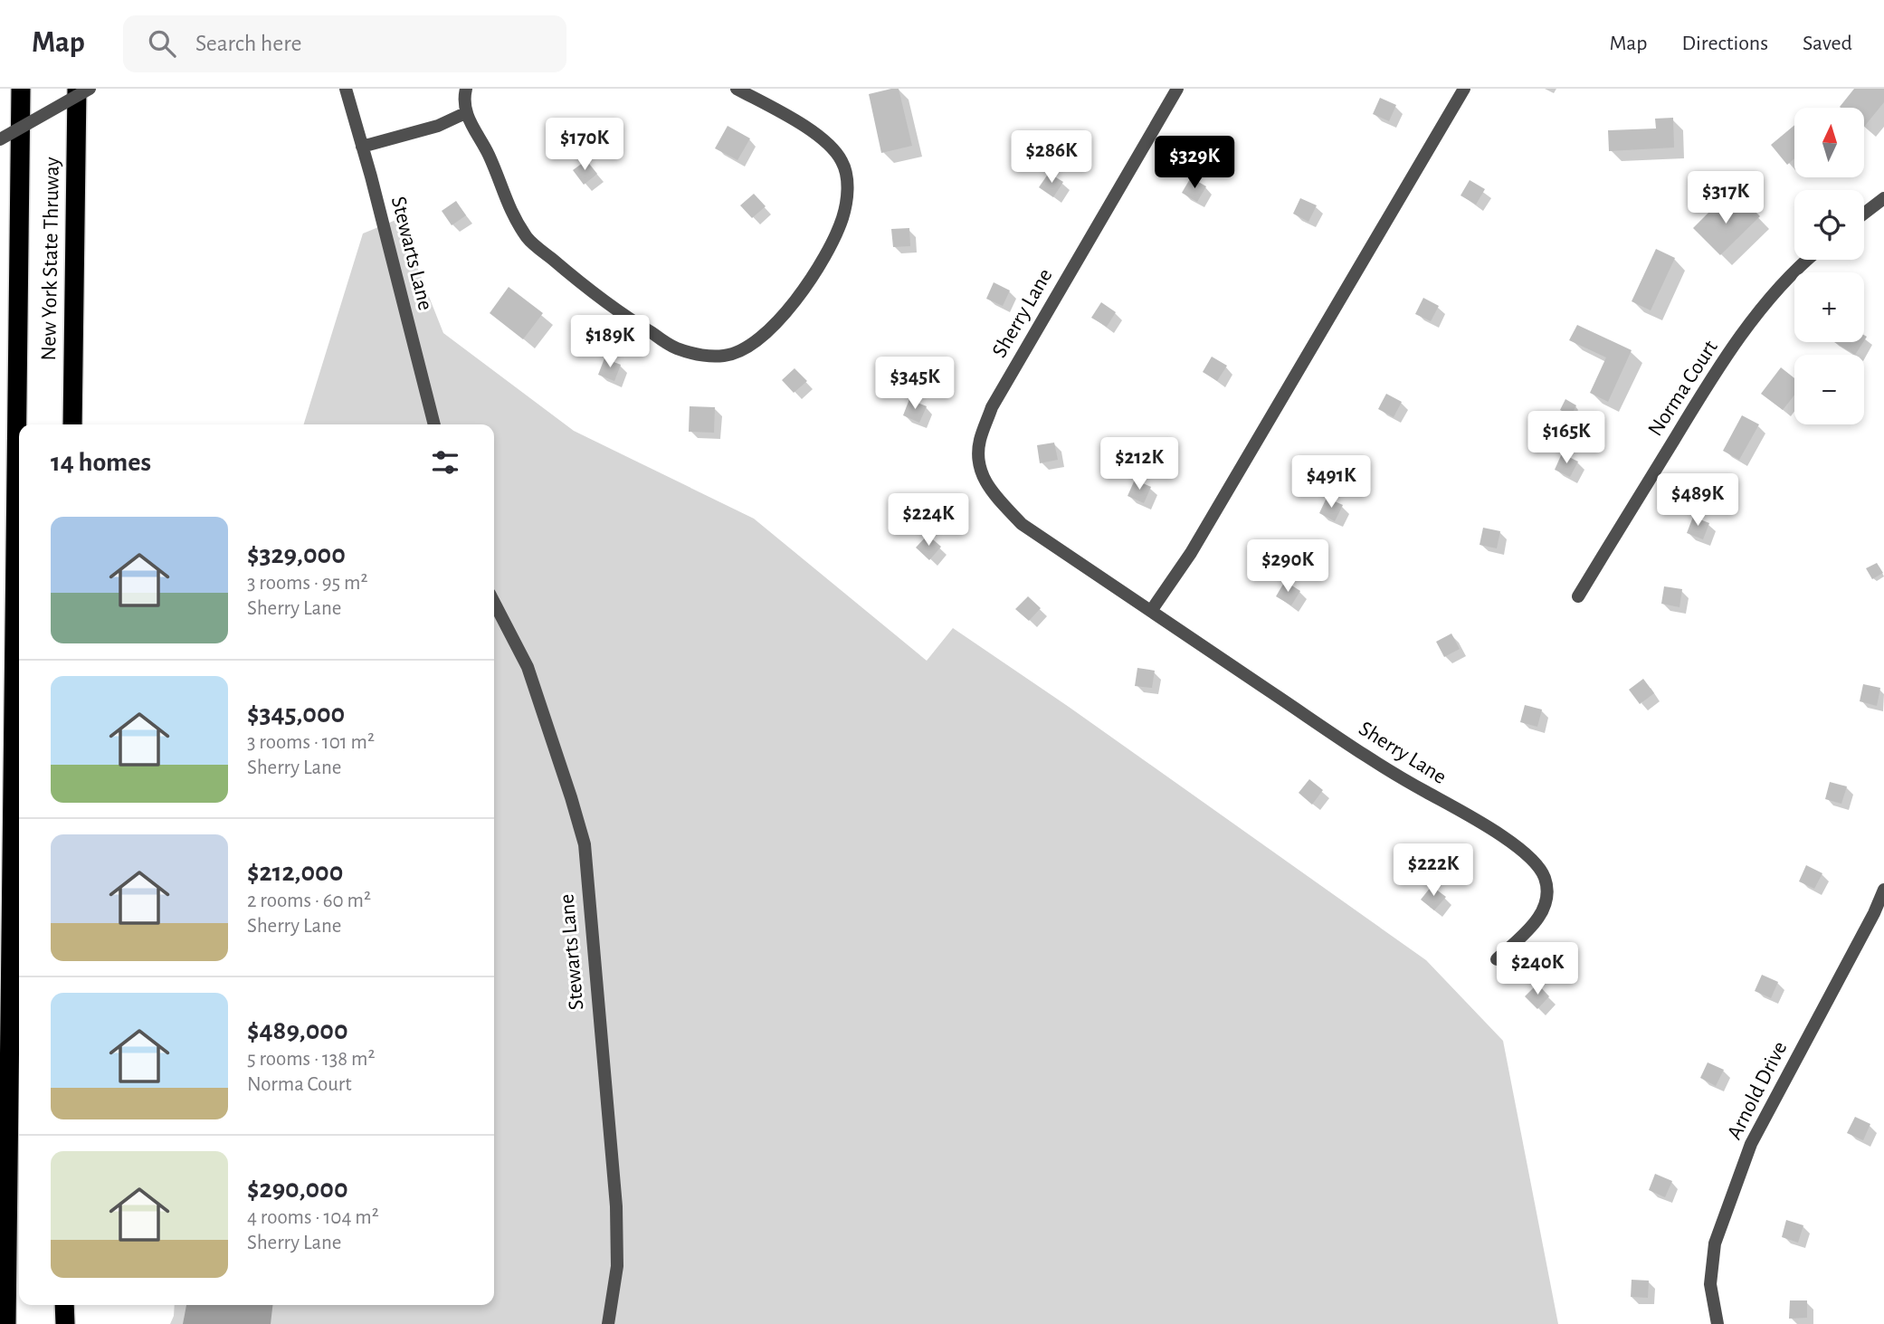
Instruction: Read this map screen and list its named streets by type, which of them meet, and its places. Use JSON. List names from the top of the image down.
{
  "streets": {
    "highway": ["New York State Thruway"],
    "street": [
      "Stewarts Lane",
      "Sherry Lane",
      "Norma Court",
      "Arnold Drive"
    ]
  },
  "north": "top",
  "page": {
    "header": "Map",
    "search": "Search here",
    "nav": ["Map", "Directions", "Saved"],
    "map_buttons": ["+", "−"],
    "price": [
      "$170K",
      "$286K",
      "$329K",
      "$317K",
      "$189K",
      "$345K",
      "$165K",
      "$212K",
      "$491K",
      "$489K",
      "$224K",
      "$290K",
      "$222K",
      "$240K"
    ],
    "heading": "14 homes",
    "list": [
      {
        "name": "$329,000",
        "note": "3 rooms · 95 m² · Sherry Lane"
      },
      {
        "name": "$345,000",
        "note": "3 rooms · 101 m² · Sherry Lane"
      },
      {
        "name": "$212,000",
        "note": "2 rooms · 60 m² · Sherry Lane"
      },
      {
        "name": "$489,000",
        "note": "5 rooms · 138 m² · Norma Court"
      },
      {
        "name": "$290,000",
        "note": "4 rooms · 104 m² · Sherry Lane"
      }
    ]
  }
}
